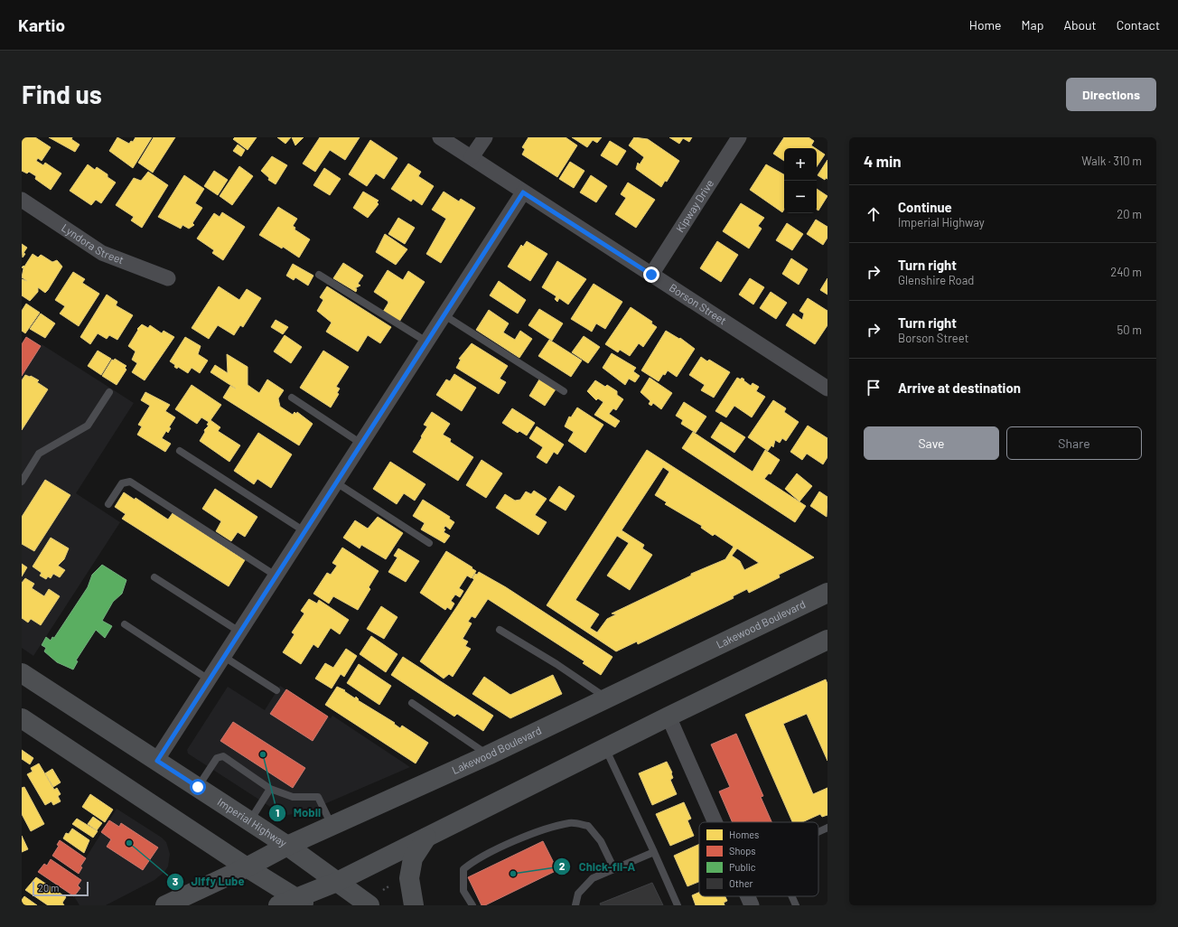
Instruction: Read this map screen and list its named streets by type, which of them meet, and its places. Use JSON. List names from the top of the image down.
{
  "streets": {
    "main road": ["Lakewood Boulevard", "Imperial Highway"],
    "street": ["Kipway Drive", "Lyndora Street", "Borson Street"]
  },
  "crossings": [
    ["Kipway Drive", "Borson Street"],
    ["Lakewood Boulevard", "Imperial Highway"]
  ],
  "places": ["Mobil", "Jiffy Lube", "Chick-fil-A"],
  "legend": [
    "Homes",
    "Shops",
    "Public",
    "Other"
  ],
  "scale_bar": "20 m",
  "page": {
    "header": "Kartio",
    "nav": [
      "Home",
      "Map",
      "About",
      "Contact"
    ],
    "buttons": [
      "Directions",
      ["Save", "Share"]
    ],
    "title": "Find us",
    "heading": ["4 min", "Walk · 310 m"],
    "map_buttons": ["+", "−"],
    "list": [
      ["Continue", "Imperial Highway", "20 m"],
      ["Turn right", "Glenshire Road", "240 m"],
      ["Turn right", "Borson Street", "50 m"],
      "Arrive at destination"
    ],
    "scale": "20 m"
  }
}
